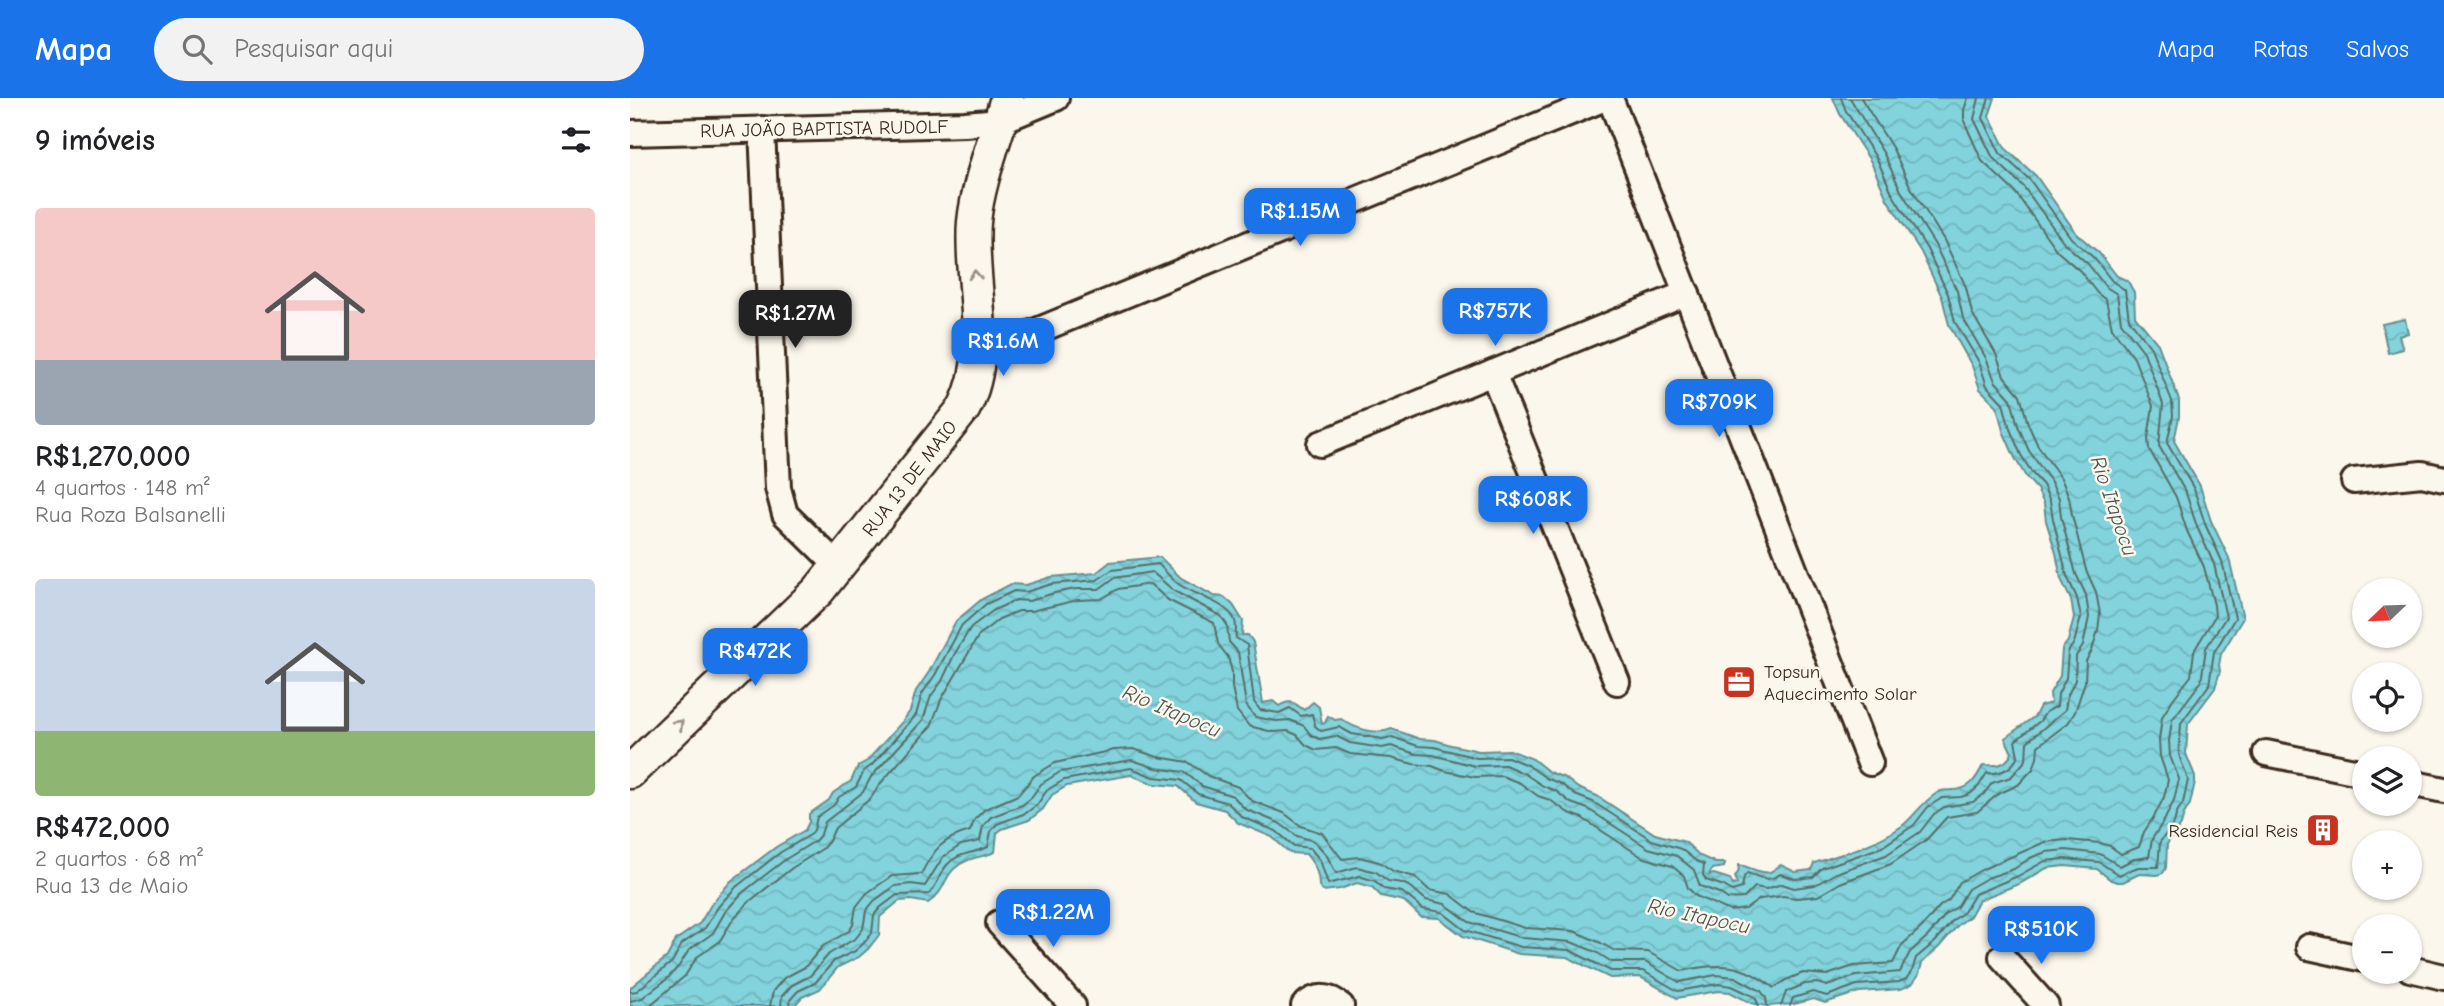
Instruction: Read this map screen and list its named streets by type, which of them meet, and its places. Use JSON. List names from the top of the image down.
{
  "streets": {
    "main road": ["RUA 13 DE MAIO"],
    "street": ["RUA JOÃO BAPTISTA RUDOLF"]
  },
  "crossings": [
    ["RUA JOÃO BAPTISTA RUDOLF", "RUA 13 DE MAIO"]
  ],
  "one_way": ["RUA 13 DE MAIO"],
  "water": ["Rio Itapocu"],
  "places": {
    "office": ["Topsun Aquecimento Solar"],
    "building": ["Residencial Reis"]
  },
  "north": "bottom left",
  "page": {
    "header": "Mapa",
    "search": "Pesquisar aqui",
    "nav": ["Mapa", "Rotas", "Salvos"],
    "heading": "9 imóveis",
    "list": [
      {
        "name": "R$1,270,000",
        "note": "4 quartos · 148 m² · Rua Roza Balsanelli"
      },
      {
        "name": "R$472,000",
        "note": "2 quartos · 68 m² · Rua 13 de Maio"
      }
    ],
    "price": [
      "R$1.15M",
      "R$757K",
      "R$1.27M",
      "R$1.6M",
      "R$709K",
      "R$608K",
      "R$472K",
      "R$1.22M",
      "R$510K"
    ],
    "map_buttons": ["+", "−"]
  }
}
